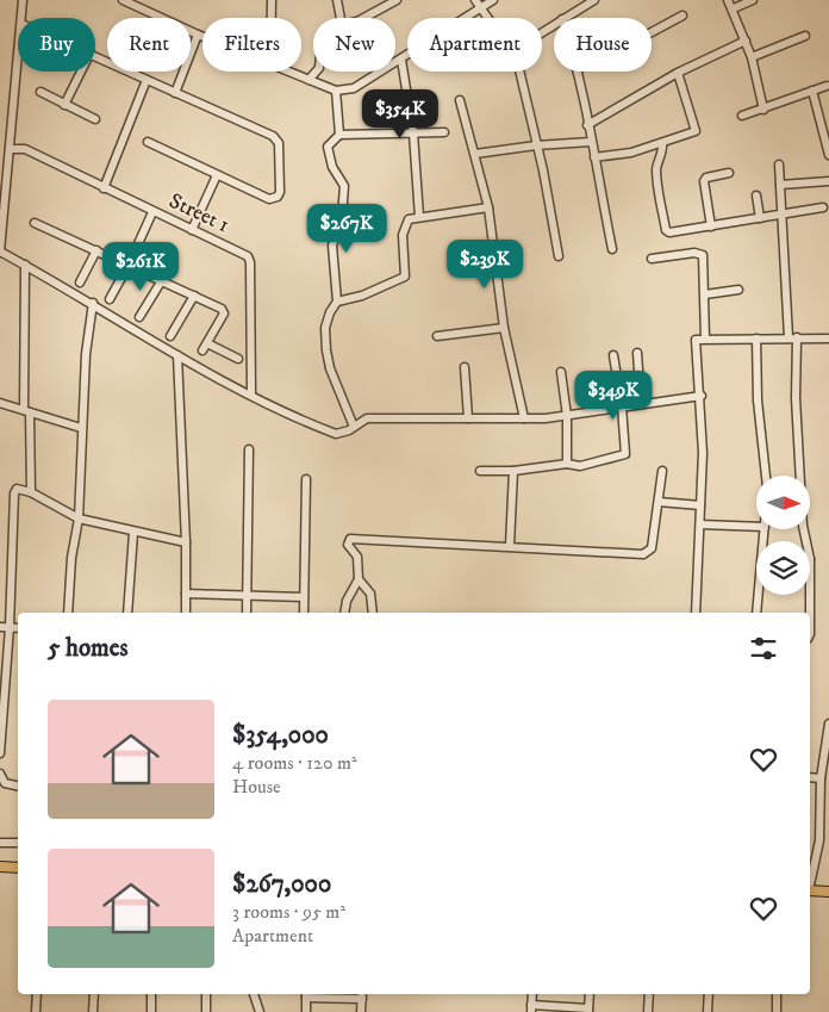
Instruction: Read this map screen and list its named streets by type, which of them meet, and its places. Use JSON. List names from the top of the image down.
{
  "streets": {
    "street": ["Street 1"]
  },
  "north": "right",
  "page": {
    "chip": [
      "Buy",
      "Rent",
      "Filters",
      "New",
      "Apartment",
      "House"
    ],
    "price": [
      "$354K",
      "$267K",
      "$239K",
      "$261K",
      "$349K"
    ],
    "heading": "5 homes",
    "list": [
      {
        "name": "$354,000",
        "note": "4 rooms · 120 m² · House"
      },
      {
        "name": "$267,000",
        "note": "3 rooms · 95 m² · Apartment"
      }
    ]
  }
}
